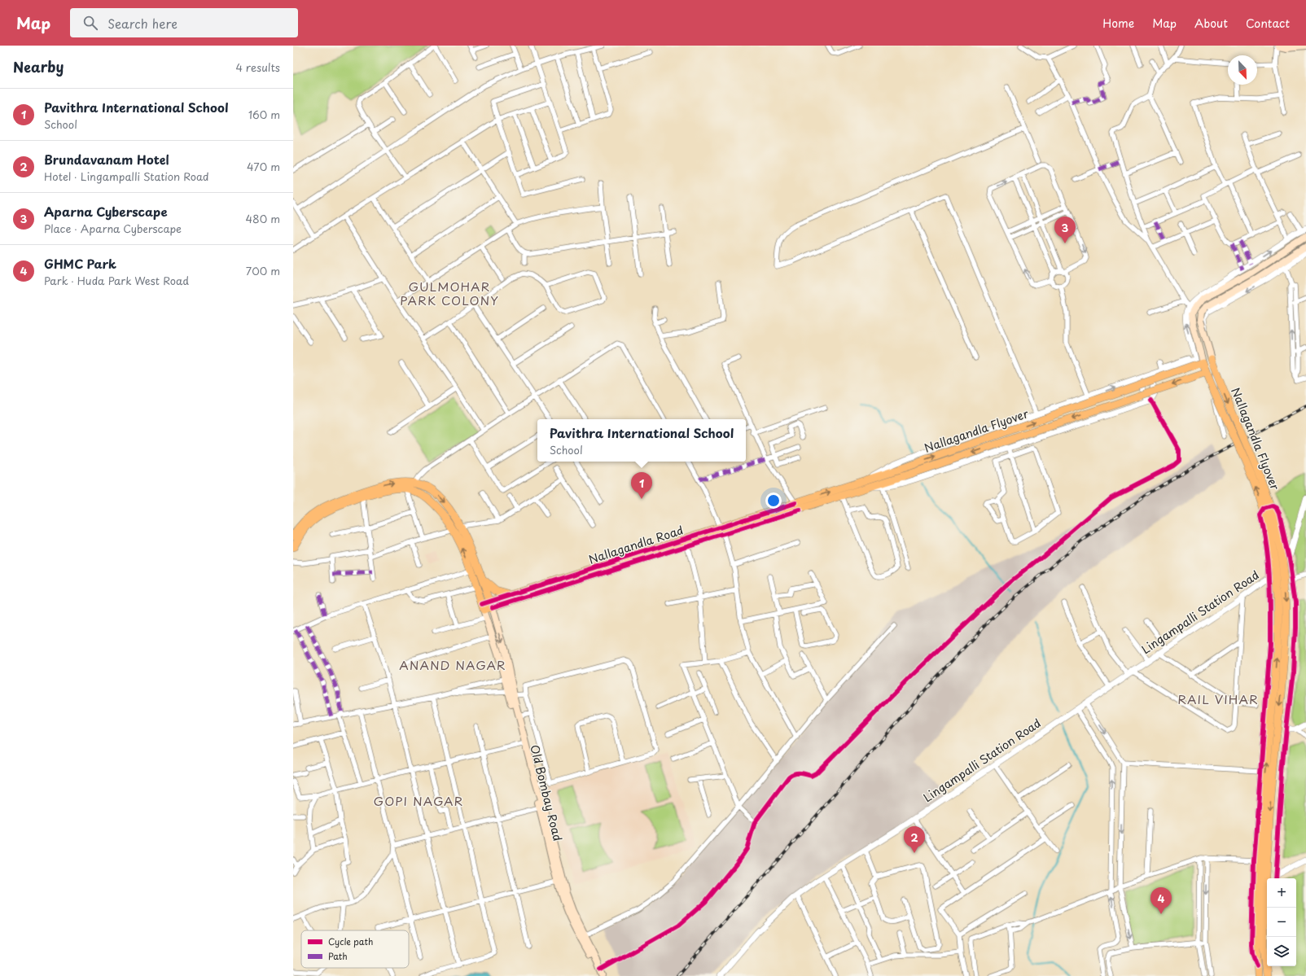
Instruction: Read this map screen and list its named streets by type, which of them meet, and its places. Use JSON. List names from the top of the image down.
{
  "streets": {
    "main road": ["Nallagandla Flyover", "Nallagandla Road", "Old Bombay Road"],
    "street": ["Lingampalli Station Road"]
  },
  "crossings": [
    ["Nallagandla Flyover", "Nallagandla Road"],
    ["Nallagandla Road", "Old Bombay Road"]
  ],
  "districts": [
    "GULMOHAR PARK COLONY",
    "ANAND NAGAR",
    "RAIL VIHAR",
    "GOPI NAGAR"
  ],
  "legend": ["Cycle path", "Path"],
  "north": "bottom right",
  "page": {
    "header": "Map",
    "search": "Search here",
    "nav": [
      "Home",
      "Map",
      "About",
      "Contact"
    ],
    "heading": ["Nearby", "4 results"],
    "list": [
      {
        "mark": "1",
        "name": "Pavithra International School",
        "note": "School",
        "value": "160 m"
      },
      {
        "mark": "2",
        "name": "Brundavanam Hotel",
        "note": "Hotel · Lingampalli Station Road",
        "value": "470 m"
      },
      {
        "mark": "3",
        "name": "Aparna Cyberscape",
        "note": "Place · Aparna Cyberscape",
        "value": "480 m"
      },
      {
        "mark": "4",
        "name": "GHMC Park",
        "note": "Park · Huda Park West Road",
        "value": "700 m"
      }
    ],
    "pins": [
      "3",
      "1",
      "2",
      "4"
    ],
    "popup": ["Pavithra International School", "School"],
    "map_buttons": ["+", "−"]
  }
}
